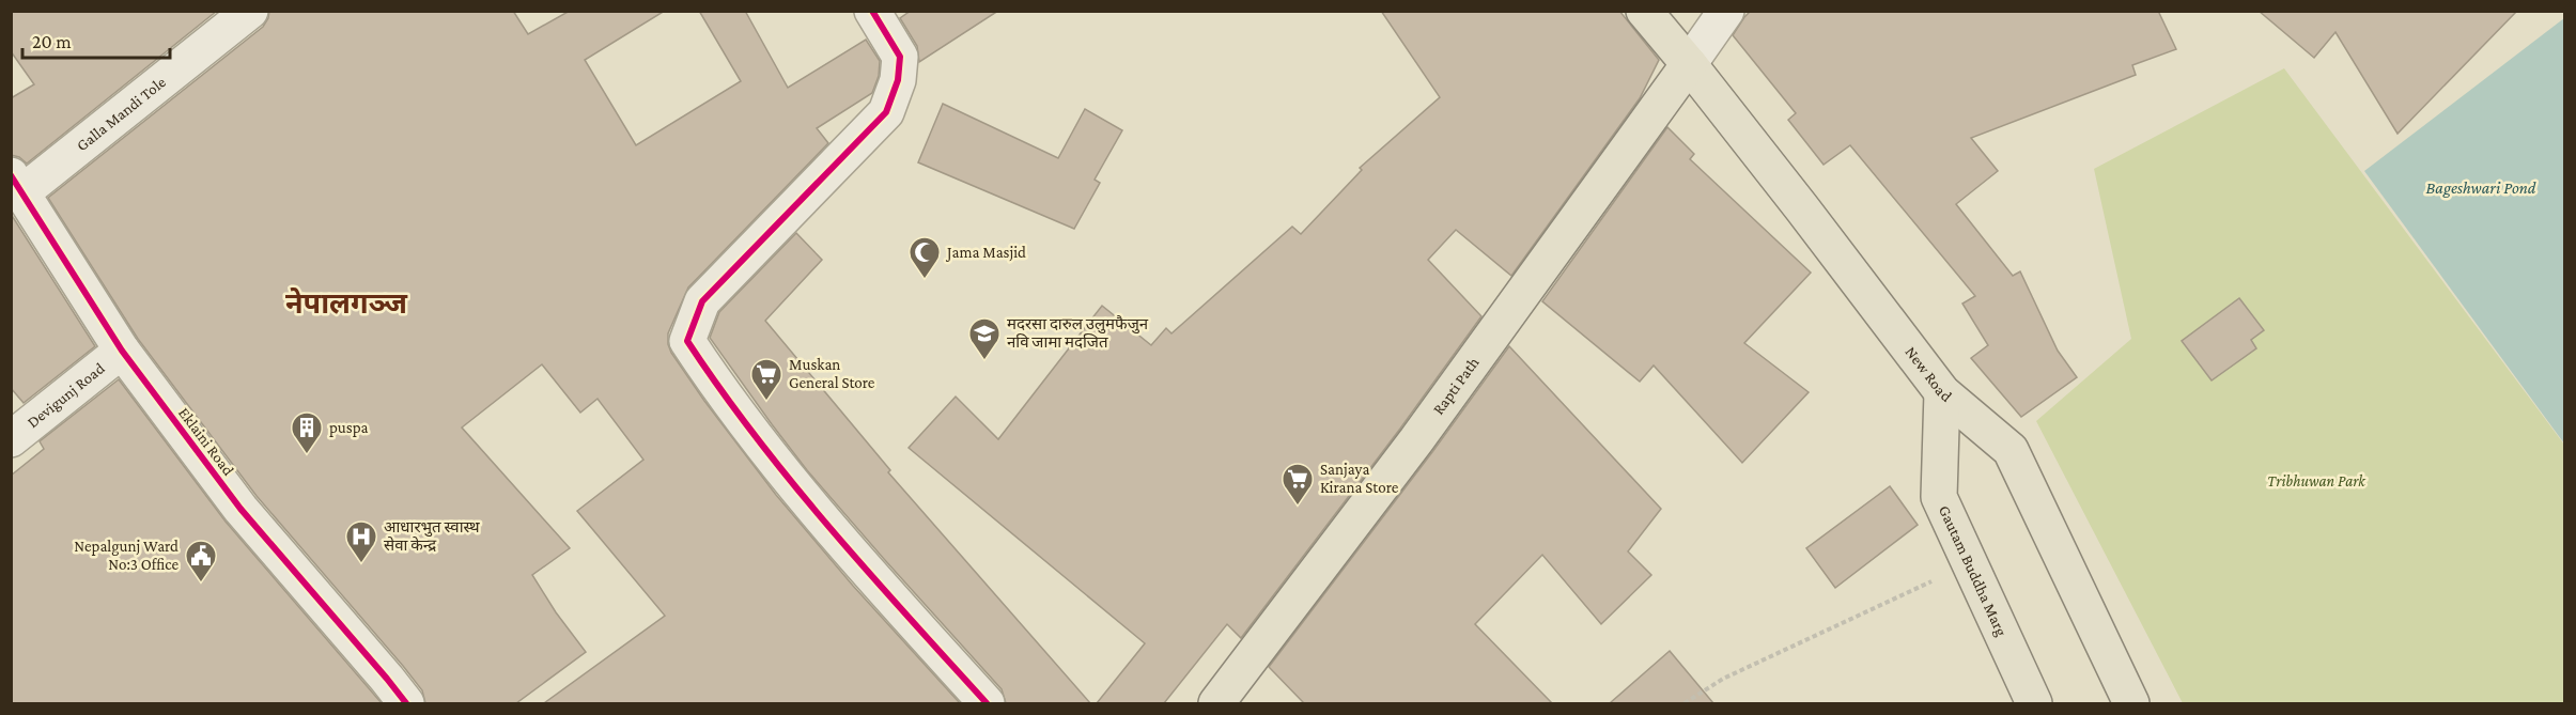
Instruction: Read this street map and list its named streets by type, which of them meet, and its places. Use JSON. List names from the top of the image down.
{
  "streets": {
    "main road": ["New Road", "Rapti Path", "Gautam Buddha Marg"],
    "street": ["Galla Mandi Tole", "Devigunj Road", "Eklaini Road"]
  },
  "crossings": [
    ["Galla Mandi Tole", "Eklaini Road"],
    ["New Road", "Rapti Path"],
    ["New Road", "Gautam Buddha Marg"],
    ["Devigunj Road", "Eklaini Road"]
  ],
  "districts": ["नेपालगञ्ज"],
  "water": ["Bageshwari Pond"],
  "parks": ["Tribhuwan Park"],
  "places": {
    "mosque": ["Jama Masjid"],
    "school or university": ["मदरसा दारुल उलुमफैजुन नवि जामा मदजित"],
    "supermarket": ["Muskan General Store", "Sanjaya Kirana Store"],
    "building": ["puspa"],
    "hospital": ["आधारभुत स्वास्थ सेवा केन्द्र"],
    "public building": ["Nepalgunj Ward No:3 Office"]
  },
  "scale_bar": "20 m"
}
